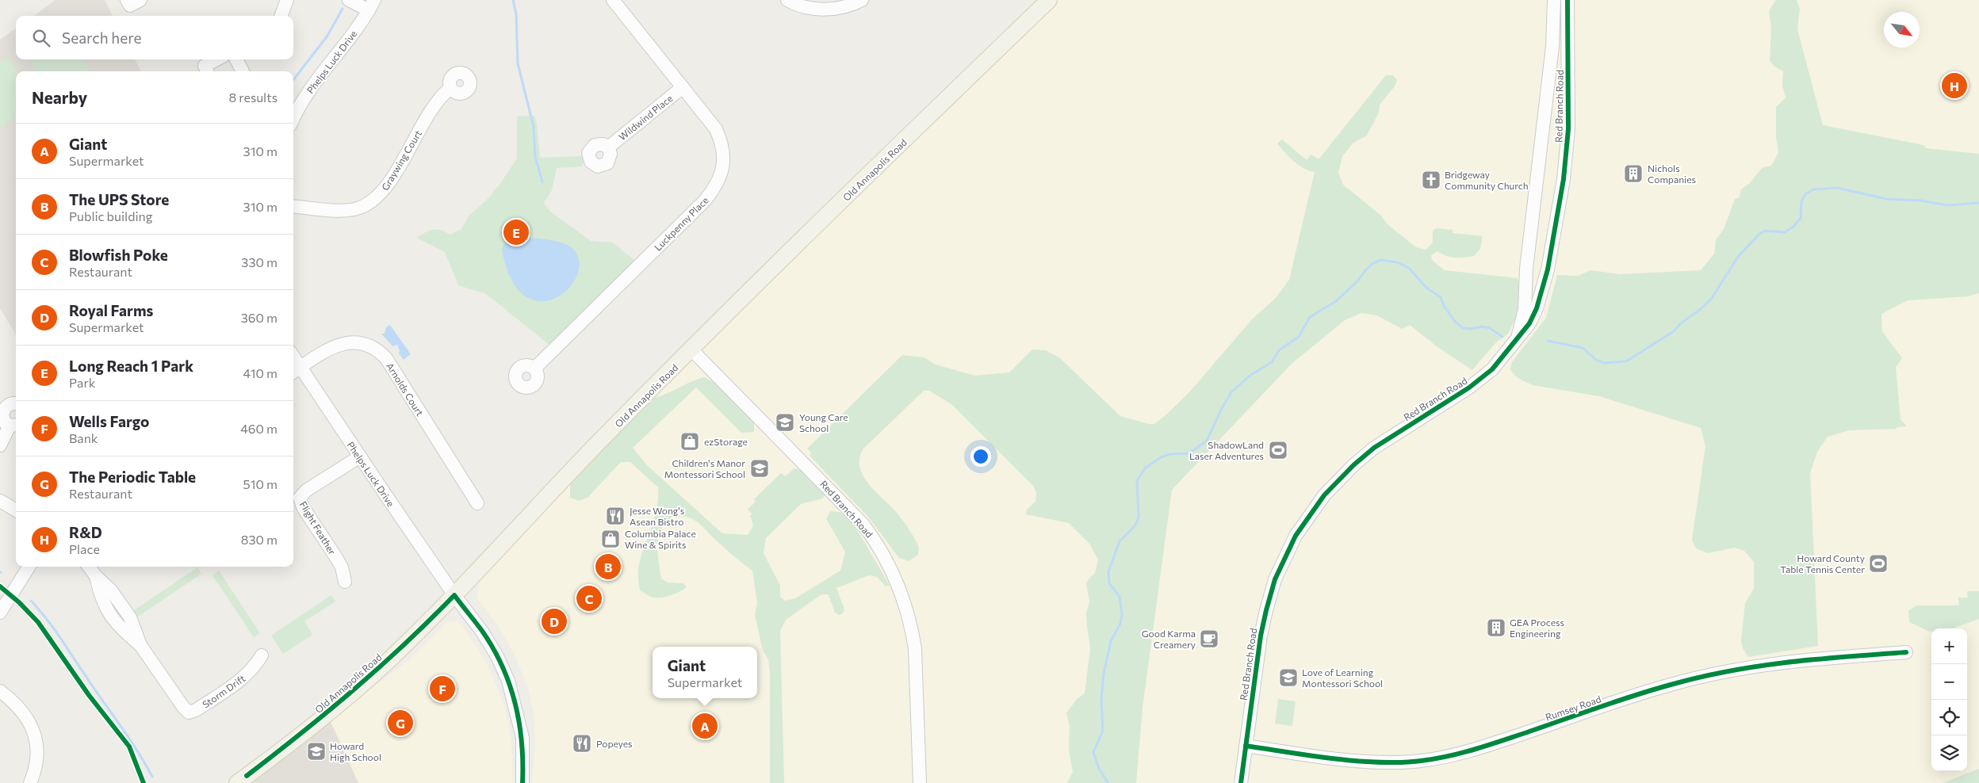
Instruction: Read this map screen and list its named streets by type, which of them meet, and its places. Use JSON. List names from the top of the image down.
{
  "streets": {
    "main road": ["Old Annapolis Road"],
    "street": [
      "Phelps Luck Drive",
      "Red Branch Road",
      "Wildwind Place",
      "Graywing Court",
      "Luckpenny Place",
      "Arnolds Court",
      "Flight Feather",
      "Storm Drift",
      "Rumsey Road"
    ]
  },
  "crossings": [
    ["Phelps Luck Drive", "Old Annapolis Road"],
    ["Phelps Luck Drive", "Arnolds Court"],
    ["Phelps Luck Drive", "Flight Feather"],
    ["Red Branch Road", "Old Annapolis Road"],
    ["Red Branch Road", "Rumsey Road"],
    ["Wildwind Place", "Luckpenny Place"]
  ],
  "places": {
    "building": ["Nichols Companies", "GEA Process Engineering"],
    "church": ["Bridgeway Community Church"],
    "school or university": [
      "Young Care School",
      "Children's Manor Montessori School",
      "Love of Learning Montessori School",
      "Howard High School"
    ],
    "shop": ["ezStorage", "Columbia Palace Wine & Spirits"],
    "sports": ["ShadowLand Laser Adventures", "Howard County Table Tennis Center"],
    "restaurant": ["Jesse Wong's Asean Bistro", "Popeyes"],
    "cafe": ["Good Karma Creamery"]
  },
  "north": "bottom right",
  "page": {
    "search": "Search here",
    "pins": [
      "H",
      "E",
      "B",
      "C",
      "D",
      "F",
      "G",
      "A"
    ],
    "heading": ["Nearby", "8 results"],
    "list": [
      {
        "mark": "A",
        "name": "Giant",
        "note": "Supermarket",
        "value": "310 m"
      },
      {
        "mark": "B",
        "name": "The UPS Store",
        "note": "Public building",
        "value": "310 m"
      },
      {
        "mark": "C",
        "name": "Blowfish Poke",
        "note": "Restaurant",
        "value": "330 m"
      },
      {
        "mark": "D",
        "name": "Royal Farms",
        "note": "Supermarket",
        "value": "360 m"
      },
      {
        "mark": "E",
        "name": "Long Reach 1 Park",
        "note": "Park",
        "value": "410 m"
      },
      {
        "mark": "F",
        "name": "Wells Fargo",
        "note": "Bank",
        "value": "460 m"
      },
      {
        "mark": "G",
        "name": "The Periodic Table",
        "note": "Restaurant",
        "value": "510 m"
      },
      {
        "mark": "H",
        "name": "R&D",
        "note": "Place",
        "value": "830 m"
      }
    ],
    "map_buttons": ["+", "−"],
    "popup": ["Giant", "Supermarket"]
  }
}
